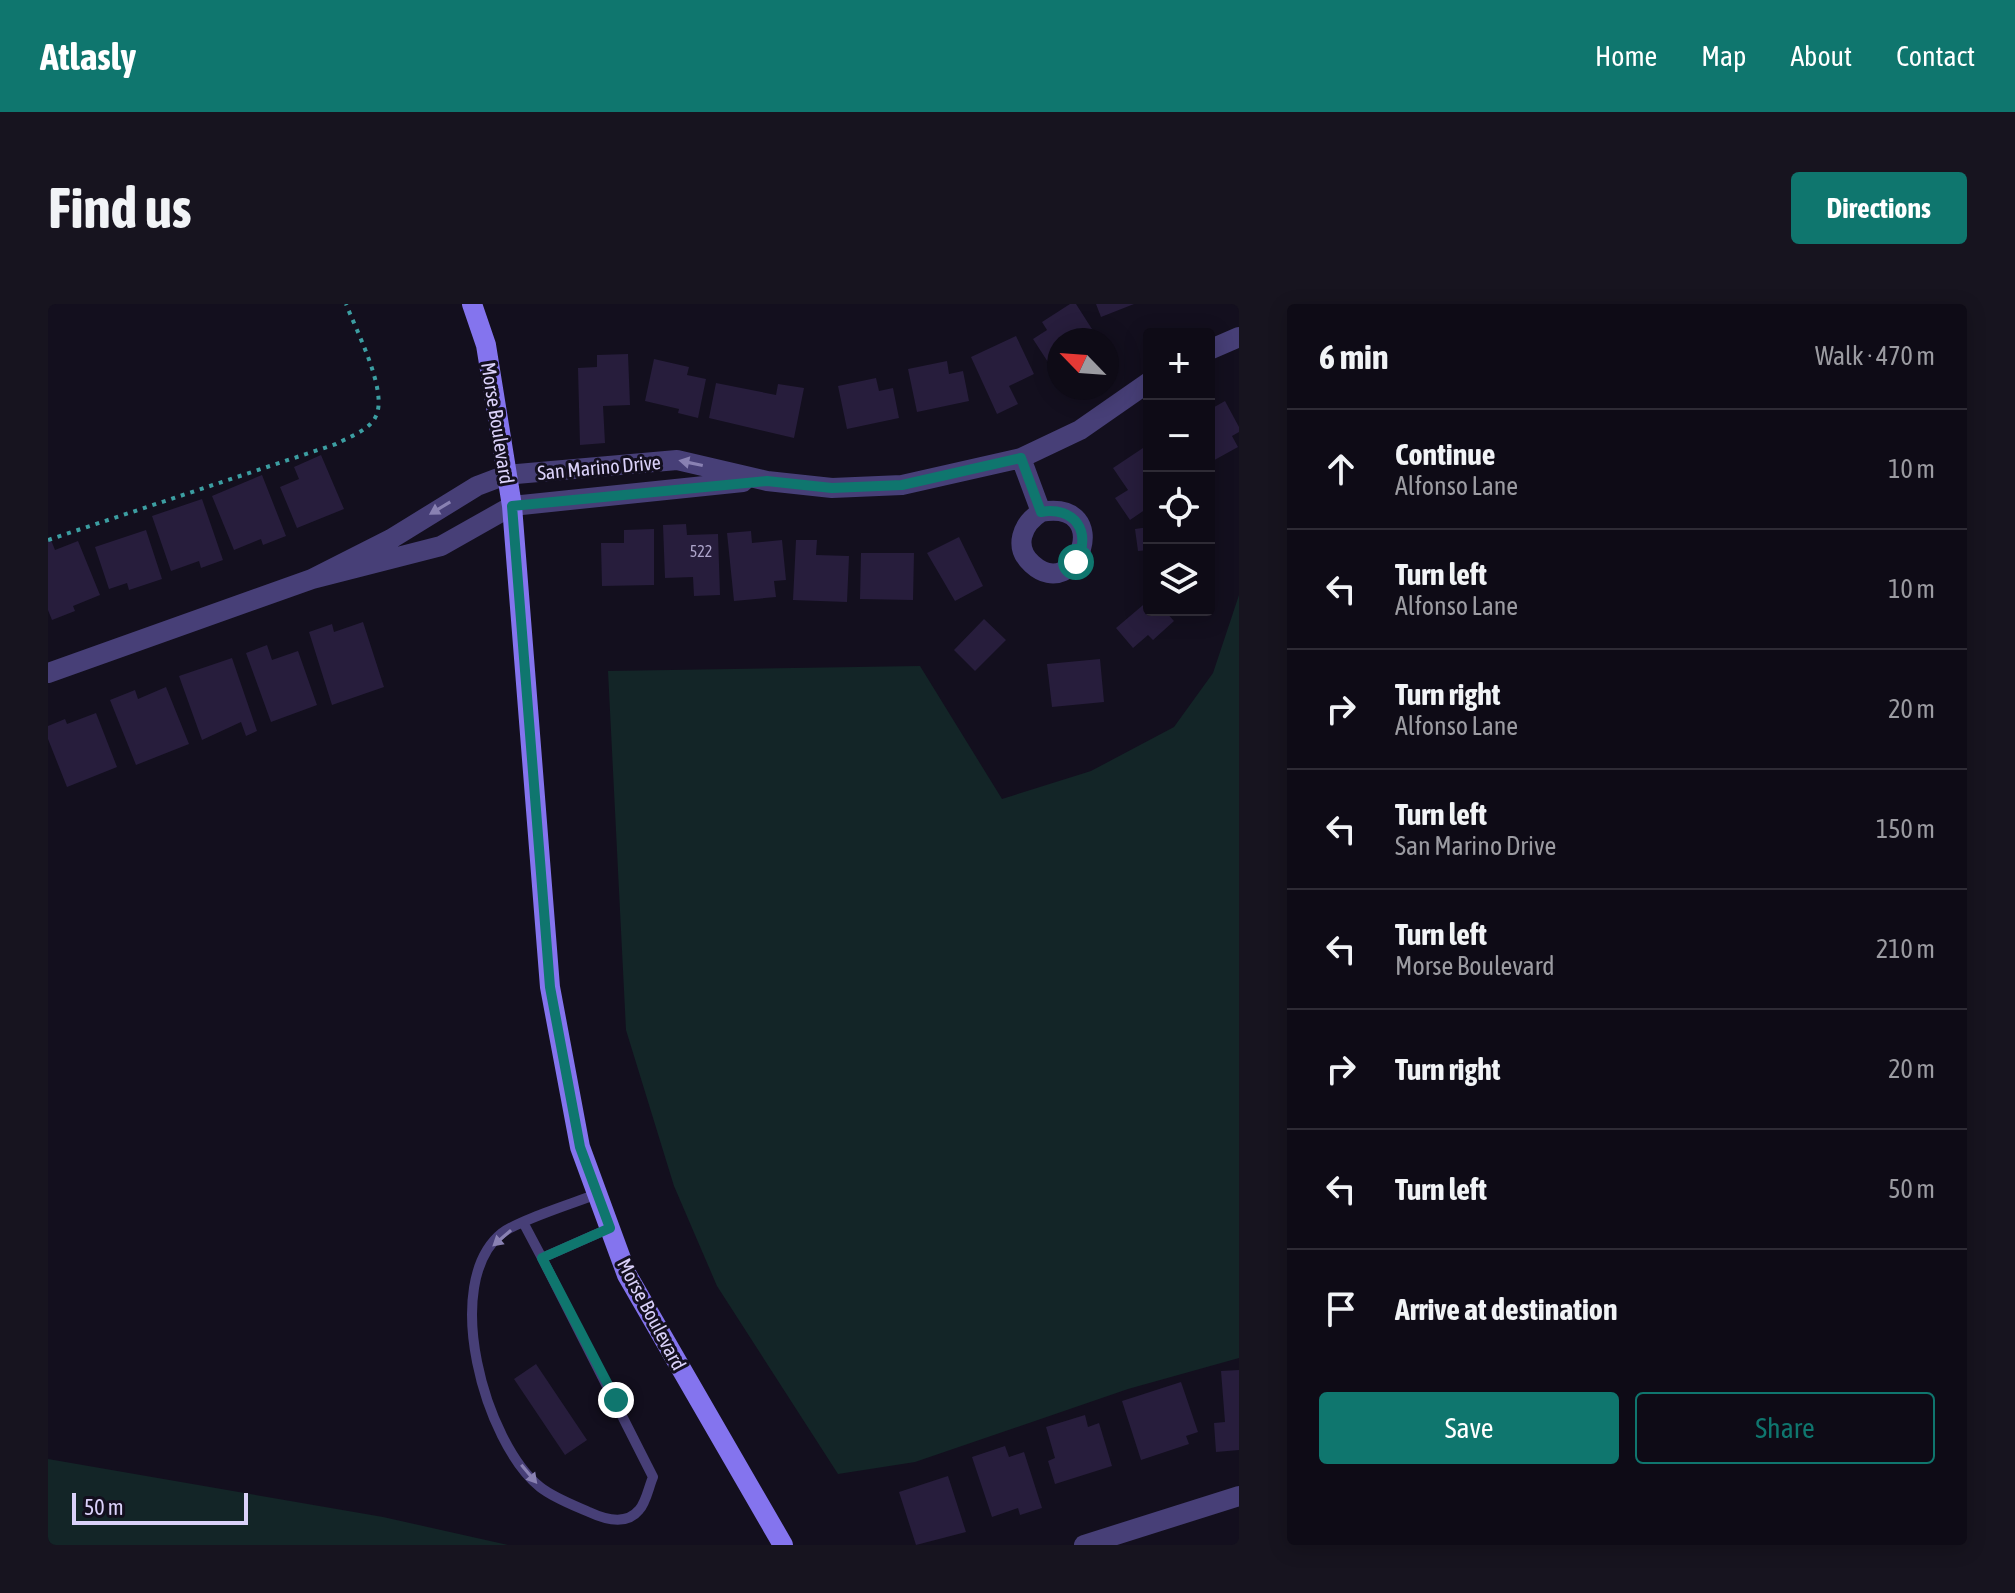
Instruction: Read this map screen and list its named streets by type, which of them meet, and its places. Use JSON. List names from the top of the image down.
{
  "streets": {
    "street": ["Morse Boulevard", "San Marino Drive"]
  },
  "crossings": [
    ["Morse Boulevard", "San Marino Drive"]
  ],
  "house_numbers": ["522"],
  "scale_bar": "50 m",
  "north": "top left",
  "page": {
    "header": "Atlasly",
    "nav": [
      "Home",
      "Map",
      "About",
      "Contact"
    ],
    "buttons": [
      "Directions",
      ["Save", "Share"]
    ],
    "title": "Find us",
    "heading": ["6 min", "Walk · 470 m"],
    "map_buttons": ["+", "−"],
    "list": [
      ["Continue", "Alfonso Lane", "10 m"],
      ["Turn left", "Alfonso Lane", "10 m"],
      ["Turn right", "Alfonso Lane", "20 m"],
      ["Turn left", "San Marino Drive", "150 m"],
      ["Turn left", "Morse Boulevard", "210 m"],
      ["Turn right", "20 m"],
      ["Turn left", "50 m"],
      "Arrive at destination"
    ],
    "scale": "50 m"
  }
}
